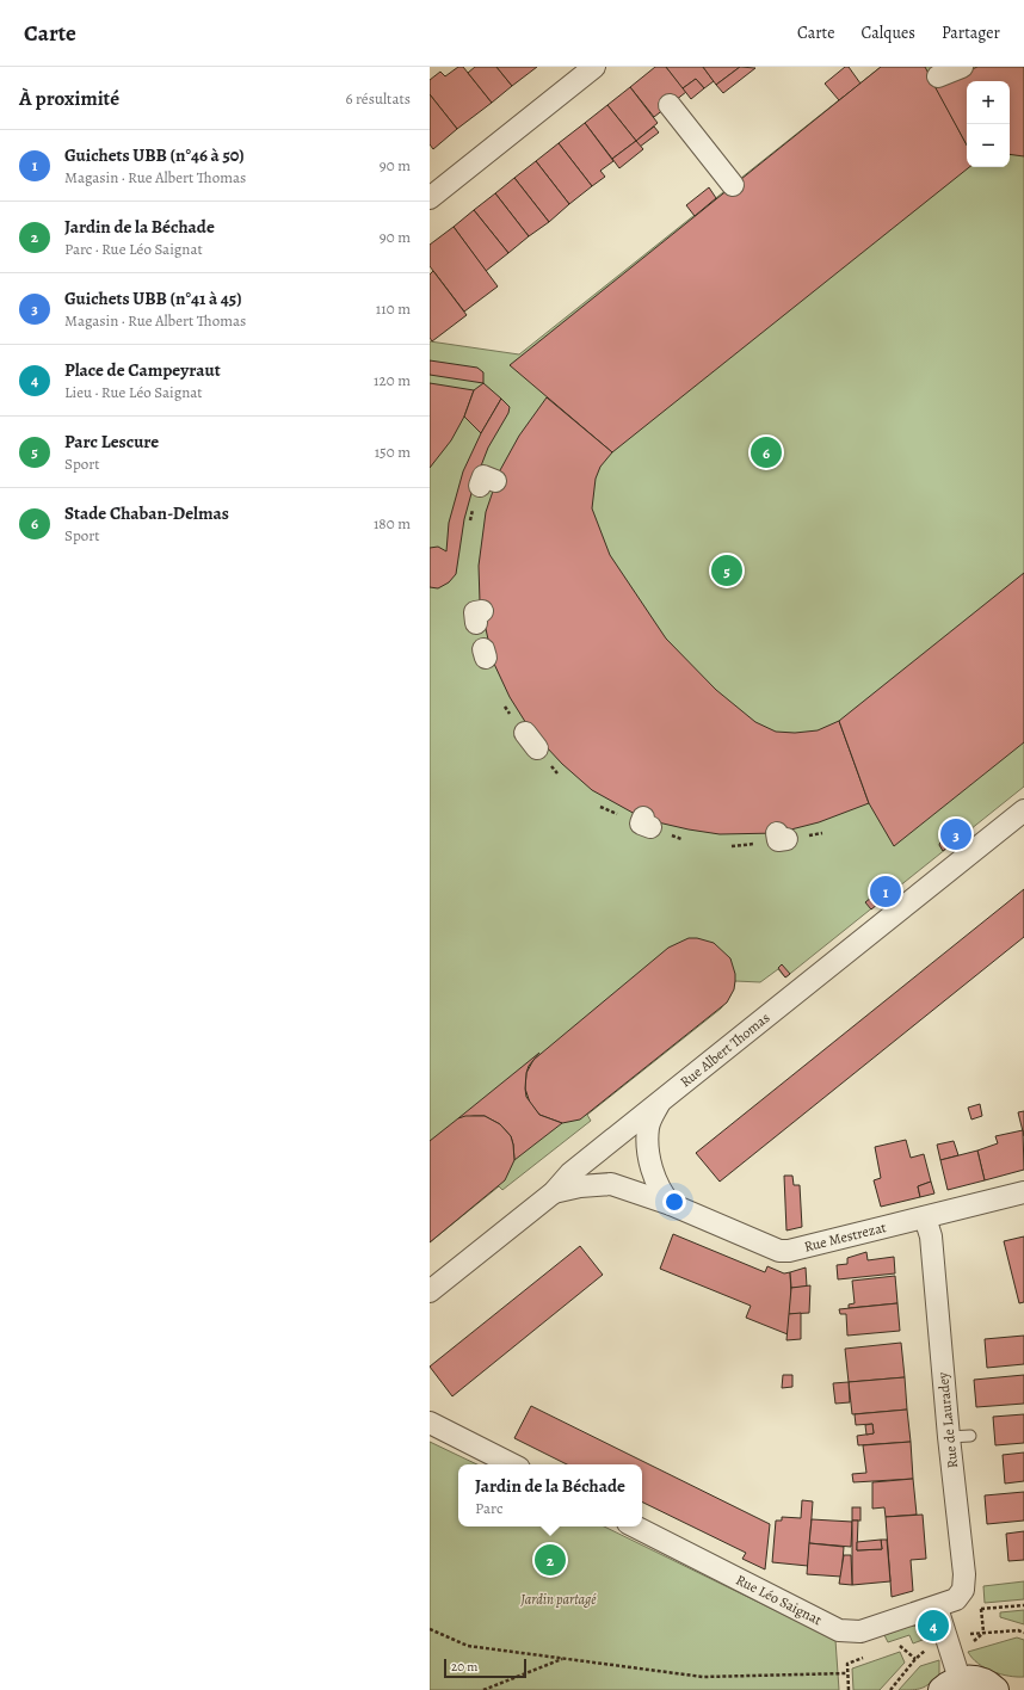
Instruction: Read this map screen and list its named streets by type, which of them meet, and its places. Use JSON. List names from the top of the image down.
{
  "streets": {
    "street": [
      "Rue Albert Thomas",
      "Rue Mestrezat",
      "Rue de Lauradey",
      "Rue Léo Saignat"
    ]
  },
  "crossings": [
    ["Rue Albert Thomas", "Rue Mestrezat"],
    ["Rue Mestrezat", "Rue de Lauradey"],
    ["Rue de Lauradey", "Rue Léo Saignat"]
  ],
  "parks": ["Jardin partagé"],
  "scale_bar": "20 m",
  "page": {
    "header": "Carte",
    "nav": ["Carte", "Calques", "Partager"],
    "heading": ["À proximité", "6 résultats"],
    "map_buttons": ["+", "−"],
    "list": [
      {
        "mark": "1",
        "name": "Guichets UBB (n°46 à 50)",
        "note": "Magasin · Rue Albert Thomas",
        "value": "90 m"
      },
      {
        "mark": "2",
        "name": "Jardin de la Béchade",
        "note": "Parc · Rue Léo Saignat",
        "value": "90 m"
      },
      {
        "mark": "3",
        "name": "Guichets UBB (n°41 à 45)",
        "note": "Magasin · Rue Albert Thomas",
        "value": "110 m"
      },
      {
        "mark": "4",
        "name": "Place de Campeyraut",
        "note": "Lieu · Rue Léo Saignat",
        "value": "120 m"
      },
      {
        "mark": "5",
        "name": "Parc Lescure",
        "note": "Sport",
        "value": "150 m"
      },
      {
        "mark": "6",
        "name": "Stade Chaban-Delmas",
        "note": "Sport",
        "value": "180 m"
      }
    ],
    "pins": [
      "6",
      "5",
      "3",
      "1",
      "2",
      "4"
    ],
    "popup": ["Jardin de la Béchade", "Parc"],
    "scale": "20 m"
  }
}
